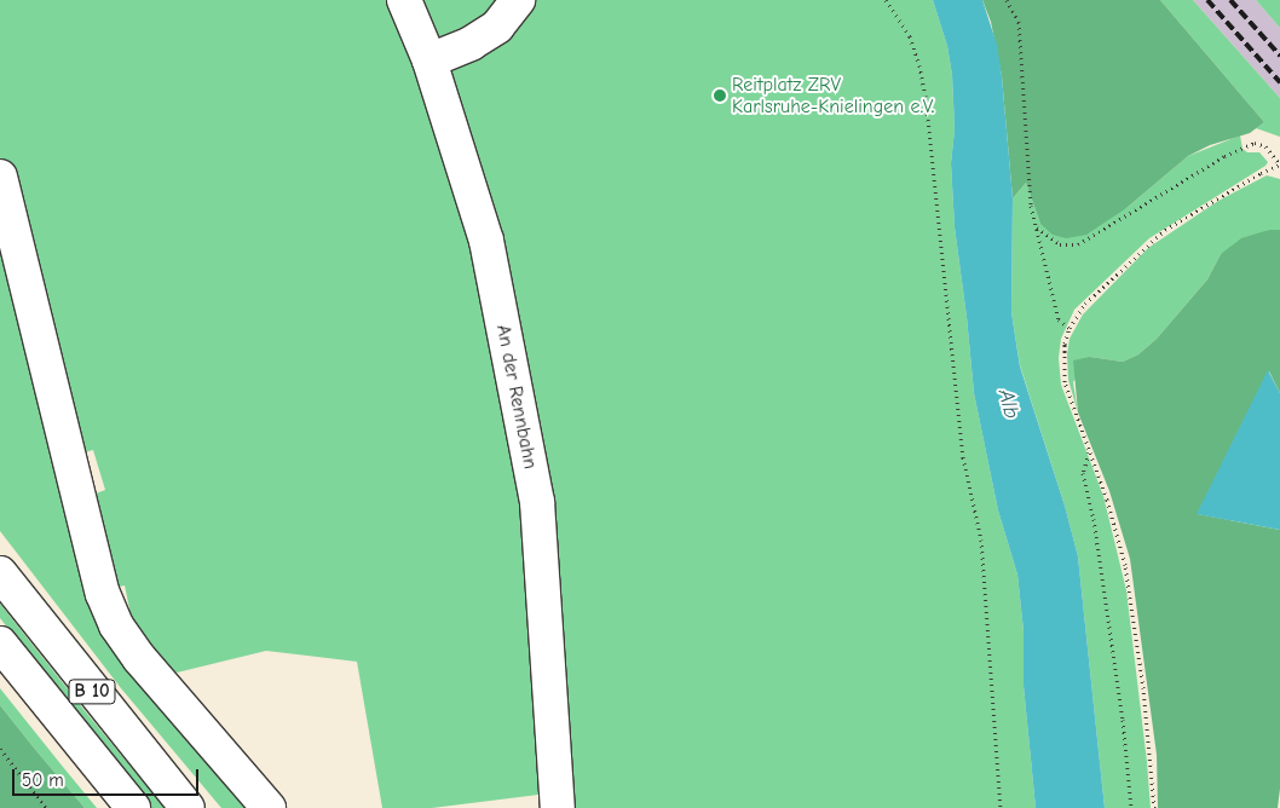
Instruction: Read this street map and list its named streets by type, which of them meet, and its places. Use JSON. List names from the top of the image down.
{
  "streets": {
    "main road": ["An der Rennbahn", "B 10"]
  },
  "water": ["Alb"],
  "places": ["Reitplatz ZRV Karlsruhe-Knielingen e.V."],
  "scale_bar": "50 m"
}
